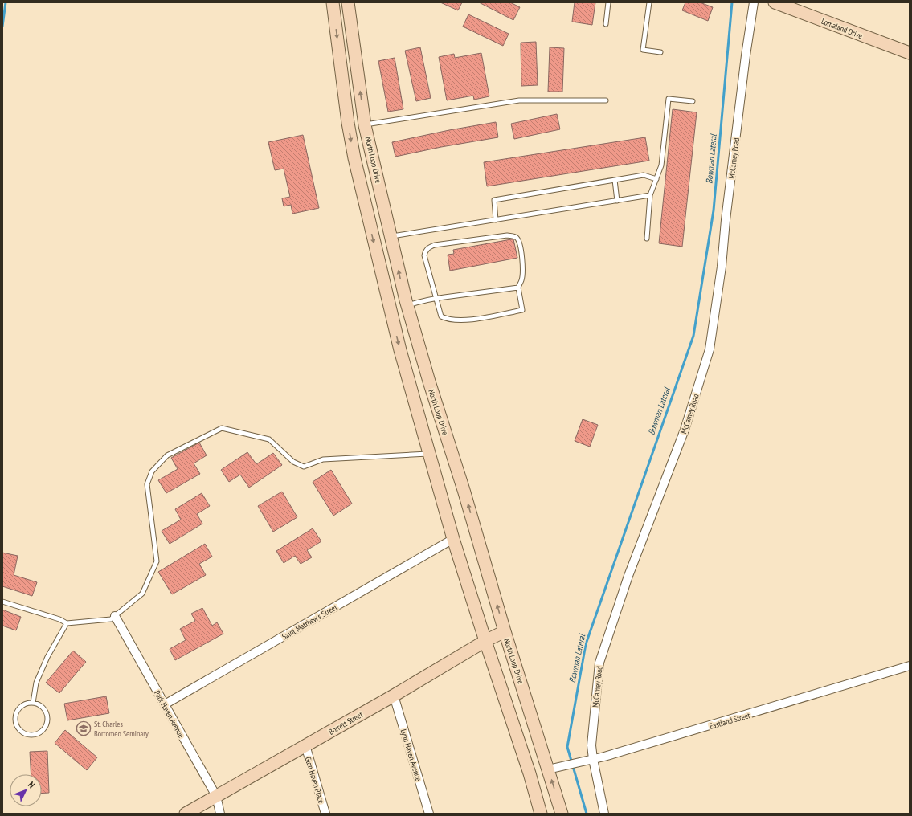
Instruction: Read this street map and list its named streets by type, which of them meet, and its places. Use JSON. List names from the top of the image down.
{
  "streets": {
    "main road": ["Lomaland Drive", "North Loop Drive", "Borrett Street"],
    "street": [
      "McCamey Road",
      "Saint Matthew's Street",
      "Park Haven Avenue",
      "Eastland Street",
      "Lynn Haven Avenue",
      "Glen Haven Place"
    ]
  },
  "crossings": [
    ["McCamey Road", "Eastland Street"],
    ["North Loop Drive", "Eastland Street"],
    ["North Loop Drive", "Borrett Street"],
    ["Saint Matthew's Street", "Park Haven Avenue"],
    ["Park Haven Avenue", "Borrett Street"],
    ["Borrett Street", "Lynn Haven Avenue"],
    ["Borrett Street", "Glen Haven Place"]
  ],
  "water": ["Bowman Lateral"],
  "places": {
    "school or university": ["St. Charles Borromeo Seminary"]
  },
  "north": "top right"
}
